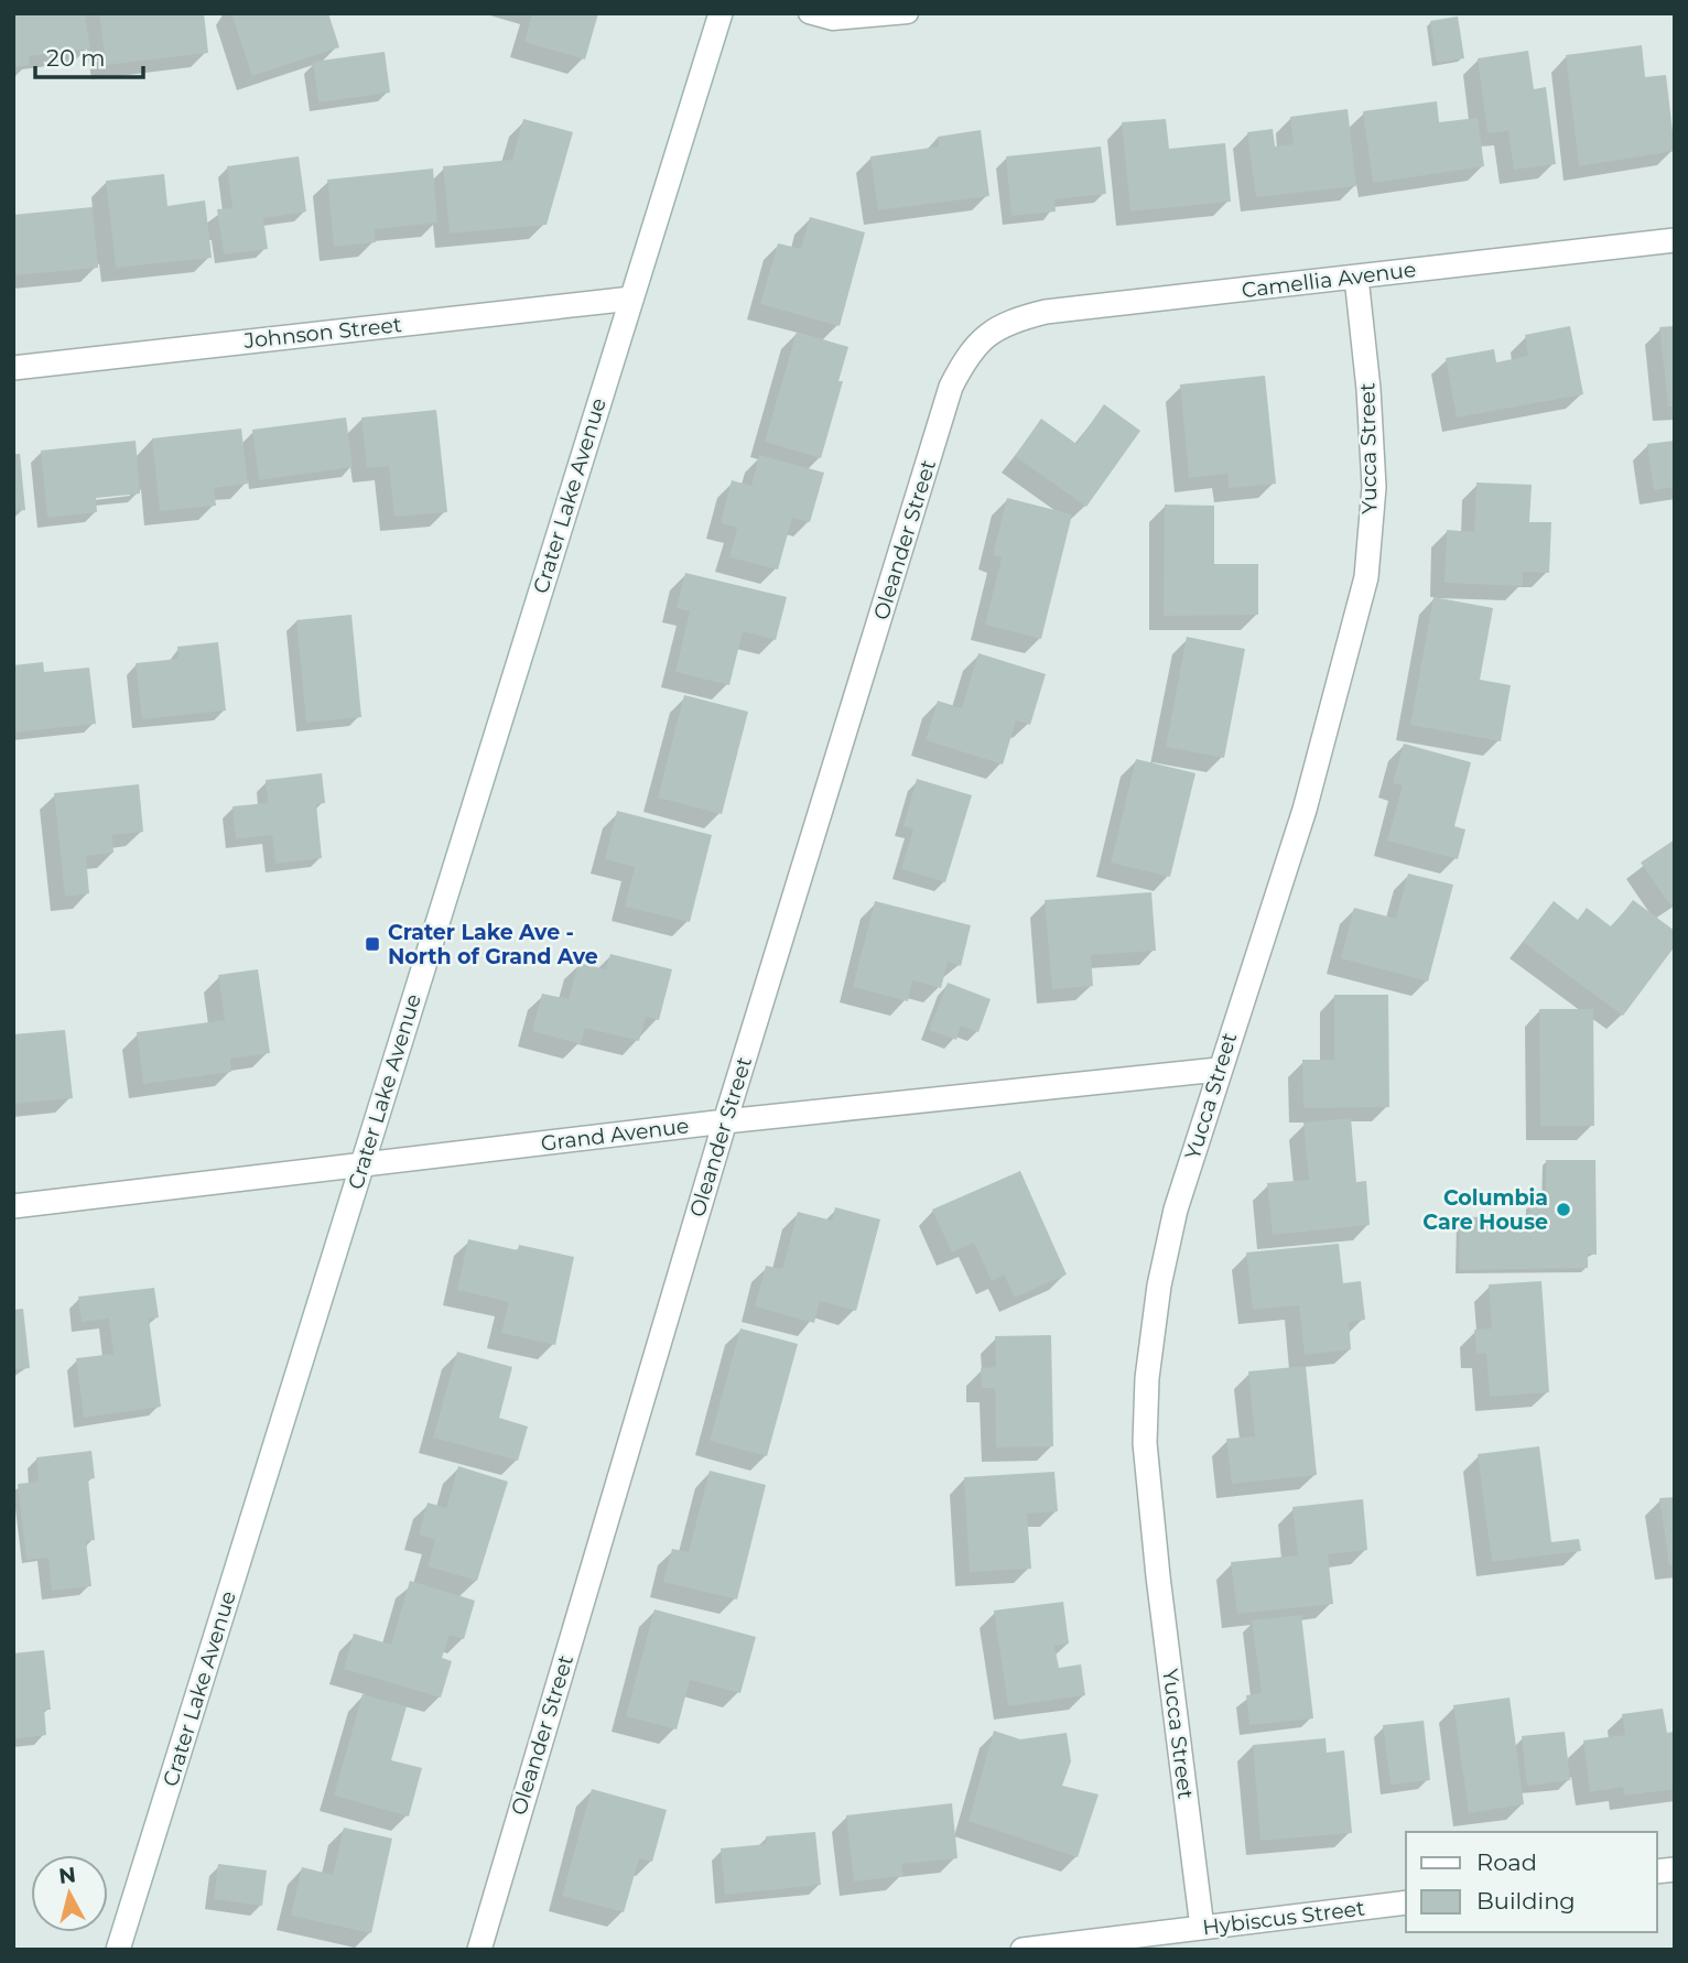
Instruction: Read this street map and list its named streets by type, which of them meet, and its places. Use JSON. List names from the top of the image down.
{
  "streets": {
    "street": [
      "Camellia Avenue",
      "Johnson Street",
      "Yucca Street",
      "Crater Lake Avenue",
      "Oleander Street",
      "Grand Avenue",
      "Hybiscus Street"
    ]
  },
  "crossings": [
    ["Camellia Avenue", "Yucca Street"],
    ["Camellia Avenue", "Oleander Street"],
    ["Johnson Street", "Crater Lake Avenue"],
    ["Yucca Street", "Grand Avenue"],
    ["Yucca Street", "Hybiscus Street"],
    ["Crater Lake Avenue", "Grand Avenue"],
    ["Oleander Street", "Grand Avenue"]
  ],
  "places": {
    "transit": ["Crater Lake Ave - North of Grand Ave"],
    "other": ["Columbia Care House"]
  },
  "legend": ["Road", "Building"],
  "scale_bar": "20 m",
  "north": "top"
}
